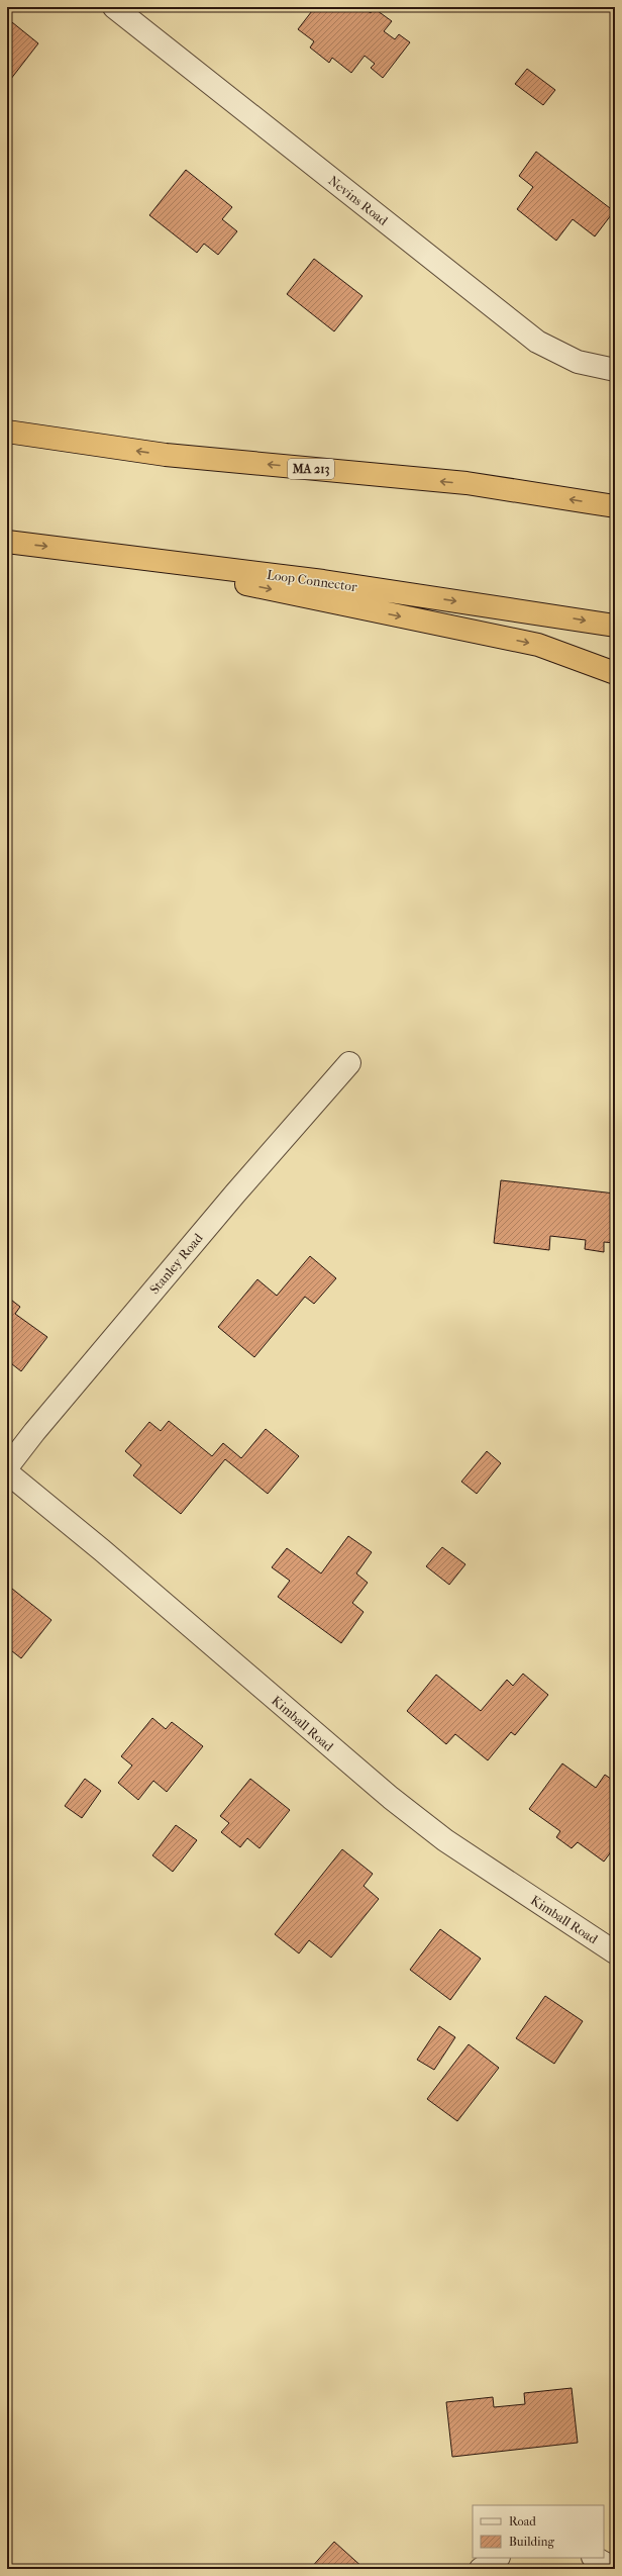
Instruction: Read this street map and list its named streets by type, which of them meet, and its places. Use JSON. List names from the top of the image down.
{
  "streets": {
    "highway": ["MA 213", "Loop Connector"],
    "street": ["Nevins Road", "Stanley Road", "Kimball Road"]
  },
  "legend": ["Road", "Building"]
}
